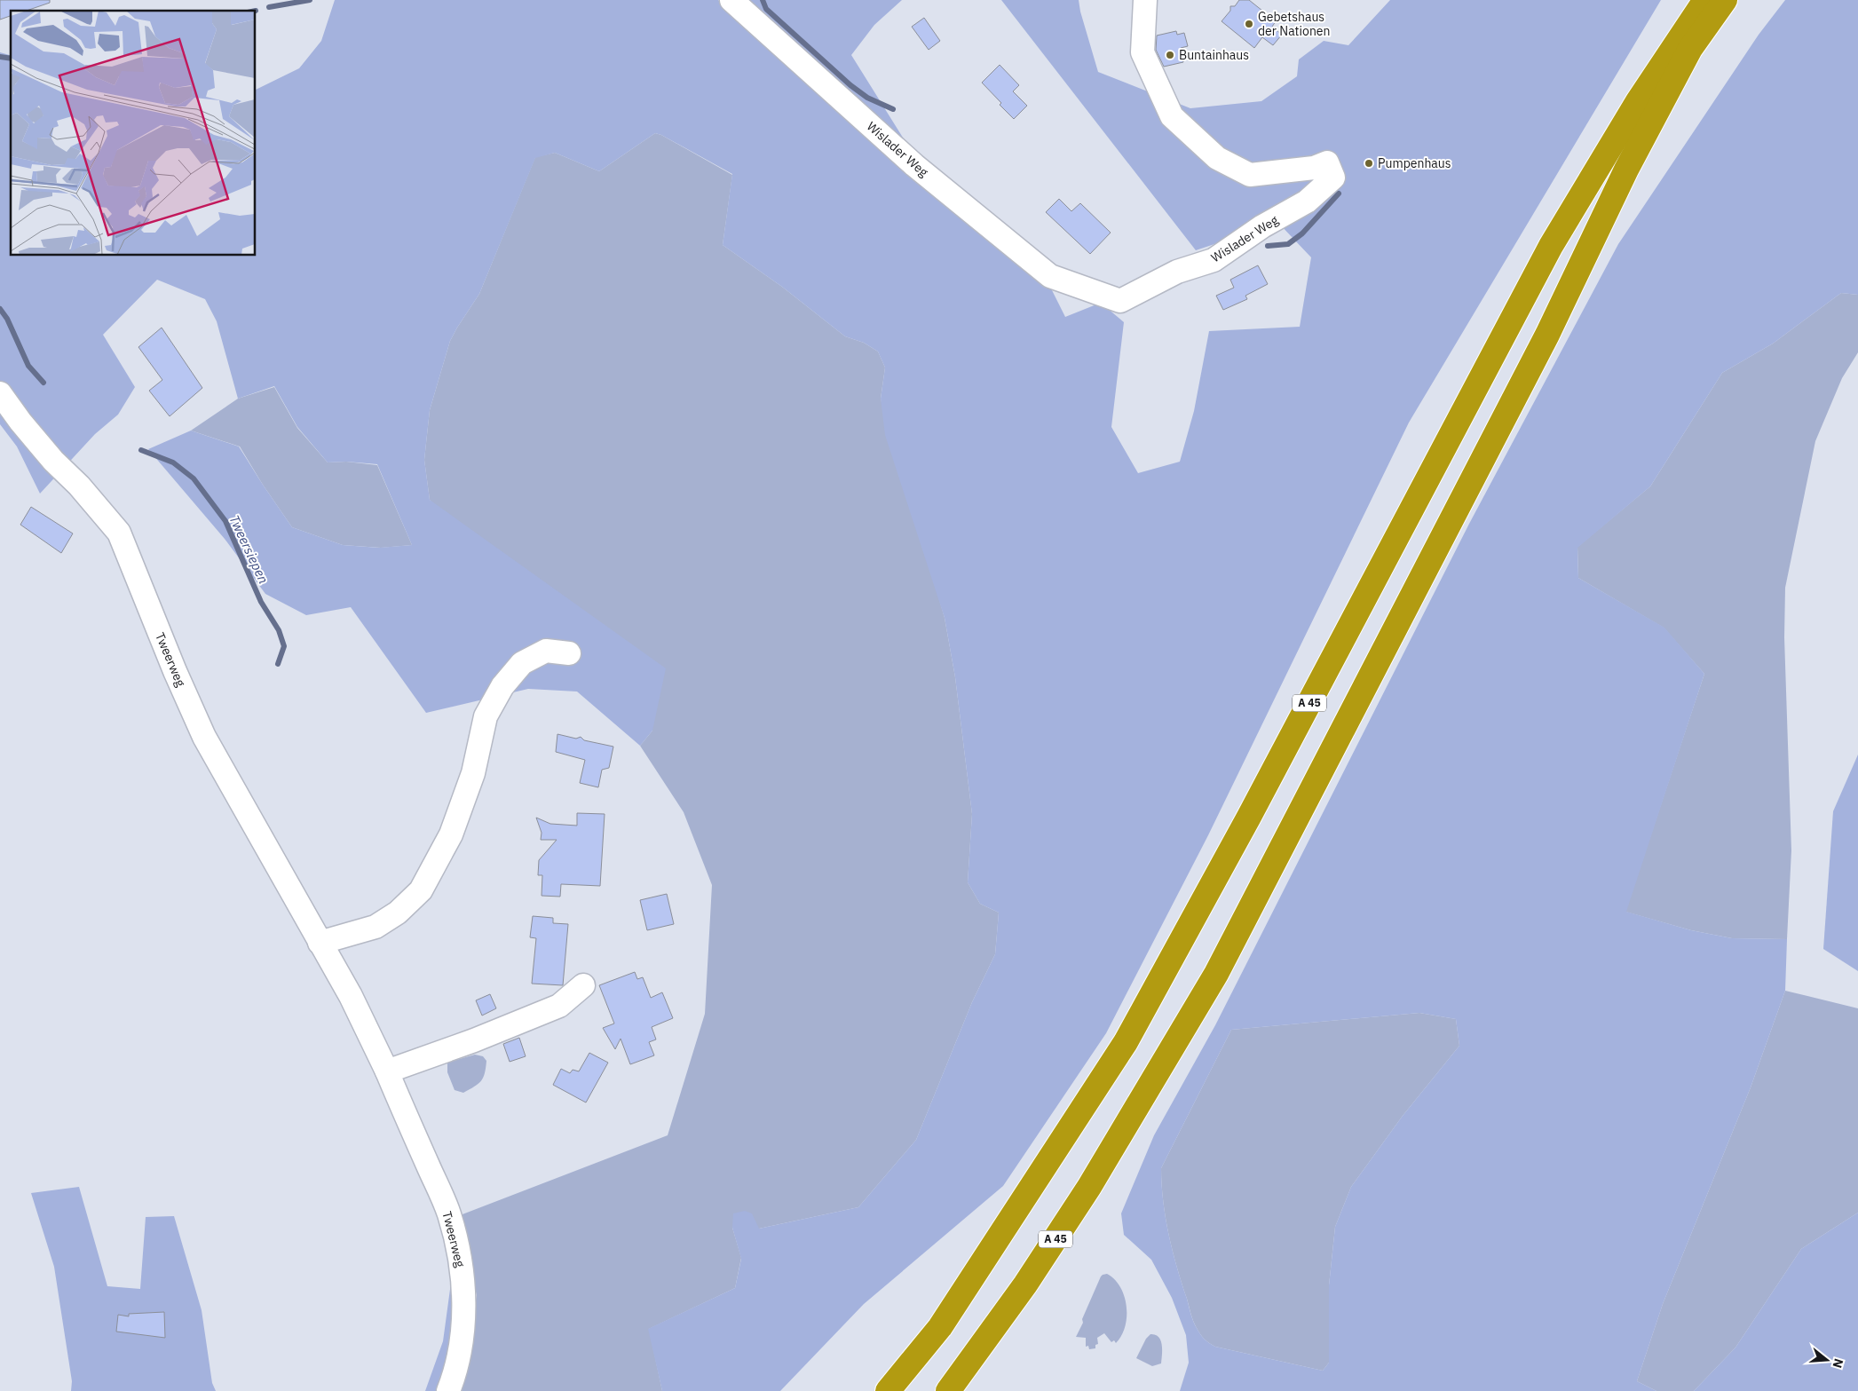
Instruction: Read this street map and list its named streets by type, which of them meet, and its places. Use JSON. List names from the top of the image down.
{
  "streets": {
    "highway": ["A 45"],
    "street": ["Wislader Weg", "Tweerweg"]
  },
  "water": ["Tweersiepen"],
  "places": ["Gebetshaus der Nationen", "Buntainhaus", "Pumpenhaus"],
  "north": "right"
}
